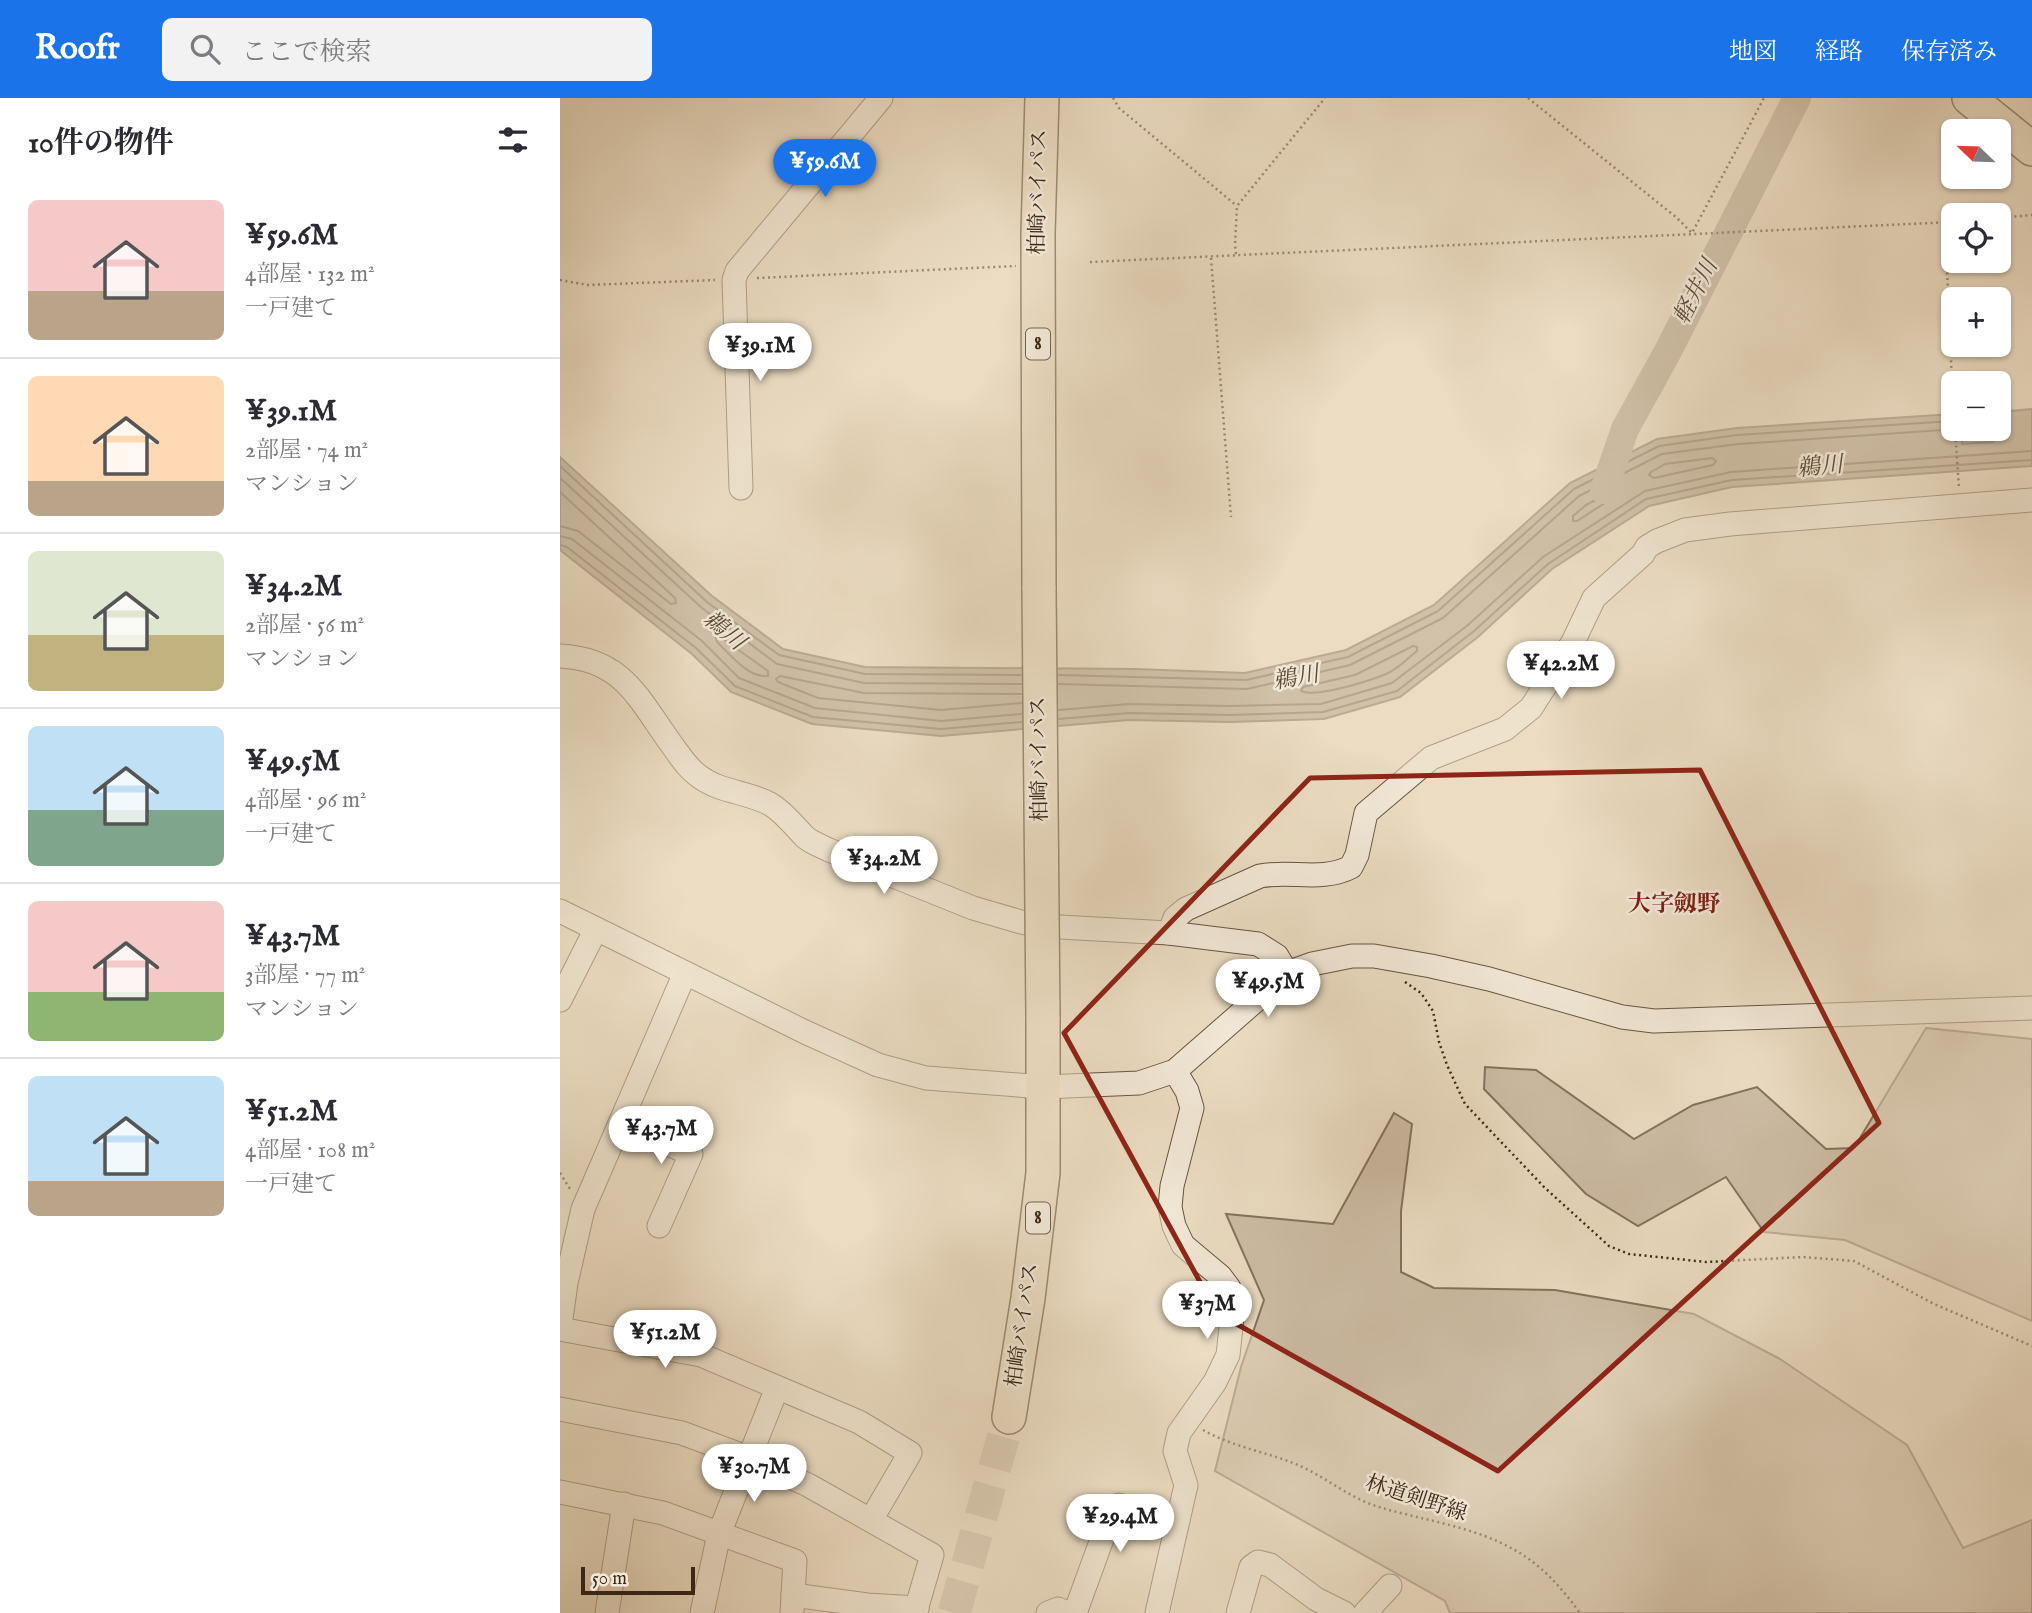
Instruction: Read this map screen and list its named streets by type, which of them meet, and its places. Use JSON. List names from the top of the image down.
{
  "streets": {
    "highway": ["柏崎バイパス", "8"],
    "path": ["林道剣野線"]
  },
  "districts": ["大字劔野"],
  "water": ["軽井川", "鵜川"],
  "scale_bar": "50 m",
  "north": "top left",
  "page": {
    "header": "Roofr",
    "search": "ここで検索",
    "nav": ["地図", "経路", "保存済み"],
    "heading": "10件の物件",
    "map_buttons": ["+", "−"],
    "price": [
      "¥59.6M",
      "¥39.1M",
      "¥42.2M",
      "¥34.2M",
      "¥49.5M",
      "¥43.7M",
      "¥37M",
      "¥51.2M",
      "¥30.7M",
      "¥29.4M"
    ],
    "list": [
      {
        "name": "¥59.6M",
        "note": "4部屋 · 132 m² · 一戸建て"
      },
      {
        "name": "¥39.1M",
        "note": "2部屋 · 74 m² · マンション"
      },
      {
        "name": "¥34.2M",
        "note": "2部屋 · 56 m² · マンション"
      },
      {
        "name": "¥49.5M",
        "note": "4部屋 · 96 m² · 一戸建て"
      },
      {
        "name": "¥43.7M",
        "note": "3部屋 · 77 m² · マンション"
      },
      {
        "name": "¥51.2M",
        "note": "4部屋 · 108 m² · 一戸建て"
      }
    ],
    "scale": "50 m"
  }
}
